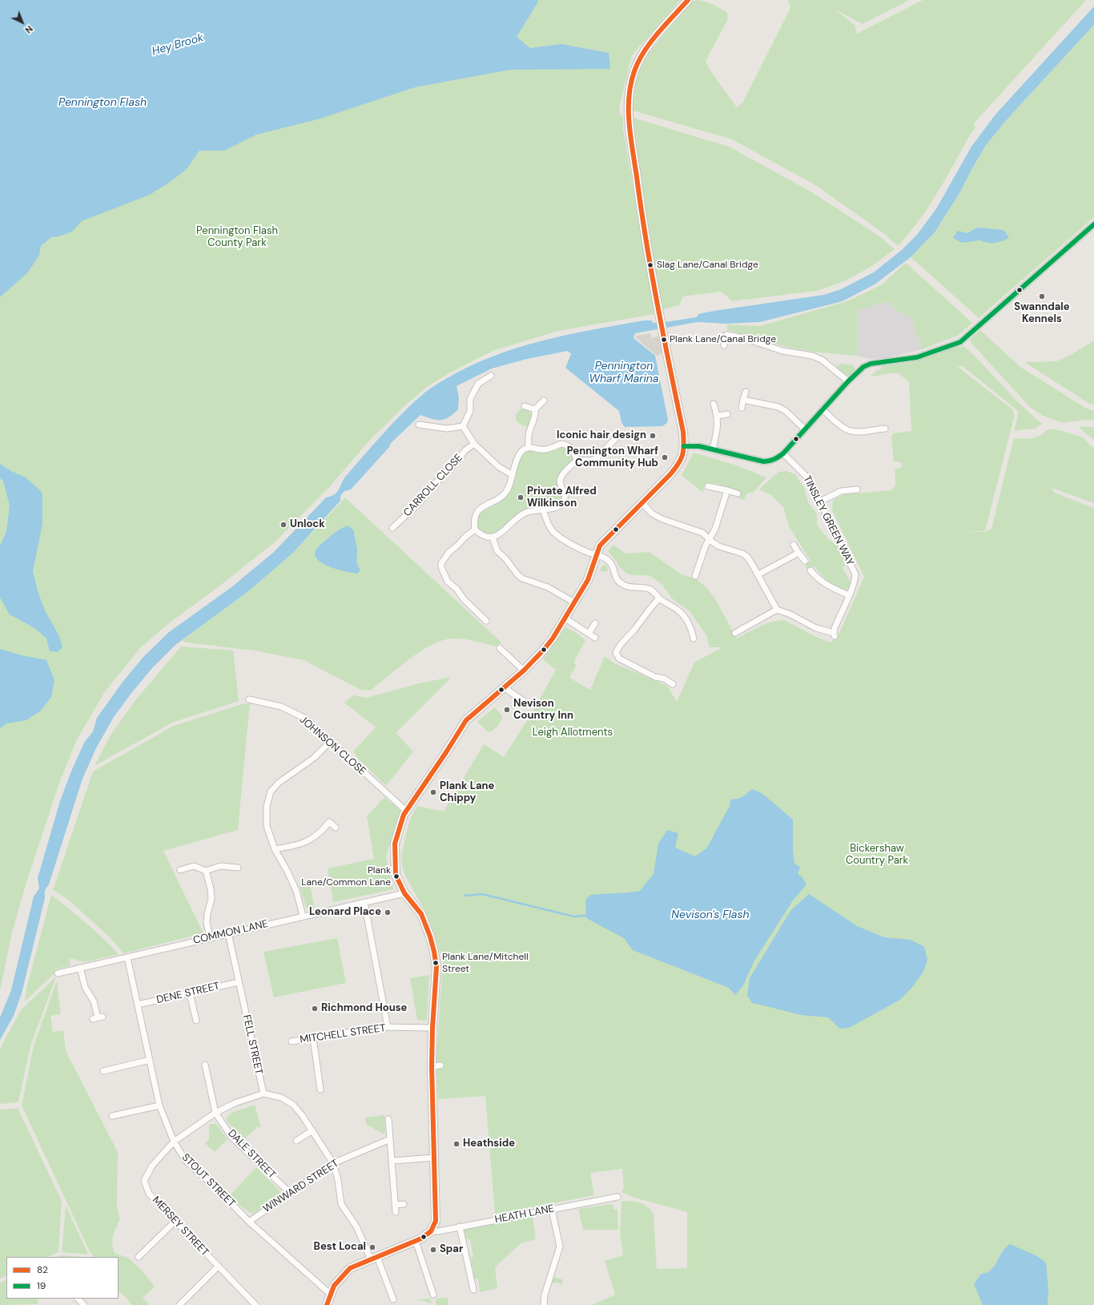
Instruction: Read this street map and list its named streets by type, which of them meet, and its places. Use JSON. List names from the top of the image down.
{
  "streets": {
    "street": [
      "CARROLL CLOSE",
      "TINSLEY GREEN WAY",
      "JOHNSON CLOSE",
      "COMMON LANE",
      "DENE STREET",
      "MITCHELL STREET",
      "FELL STREET",
      "DALE STREET",
      "STOUT STREET",
      "WINWARD STREET",
      "HEATH LANE",
      "MERSEY STREET"
    ]
  },
  "crossings": [
    ["COMMON LANE", "FELL STREET"],
    ["COMMON LANE", "STOUT STREET"],
    ["DENE STREET", "FELL STREET"],
    ["DENE STREET", "STOUT STREET"],
    ["FELL STREET", "MERSEY STREET"],
    ["DALE STREET", "WINWARD STREET"],
    ["DALE STREET", "MERSEY STREET"],
    ["STOUT STREET", "WINWARD STREET"],
    ["STOUT STREET", "MERSEY STREET"]
  ],
  "water": [
    "Hey Brook",
    "Pennington Flash",
    "Pennington Wharf Marina",
    "Nevison's Flash"
  ],
  "parks": ["Pennington Flash County Park", "Leigh Allotments", "Bickershaw Country Park"],
  "places": [
    "Slag Lane/Canal Bridge",
    "Swanndale Kennels",
    "Plank Lane/Canal Bridge",
    "Iconic hair design",
    "Pennington Wharf Community Hub",
    "Private Alfred Wilkinson",
    "Unlock",
    "Nevison Country Inn",
    "Plank Lane Chippy",
    "Plank Lane/Common Lane",
    "Leonard Place",
    "Plank Lane/Mitchell Street",
    "Richmond House",
    "Heathside",
    "Best Local",
    "Spar"
  ],
  "lines": ["transit line 82", "transit line 19"],
  "legend": ["82", "19"],
  "north": "bottom right"
}
